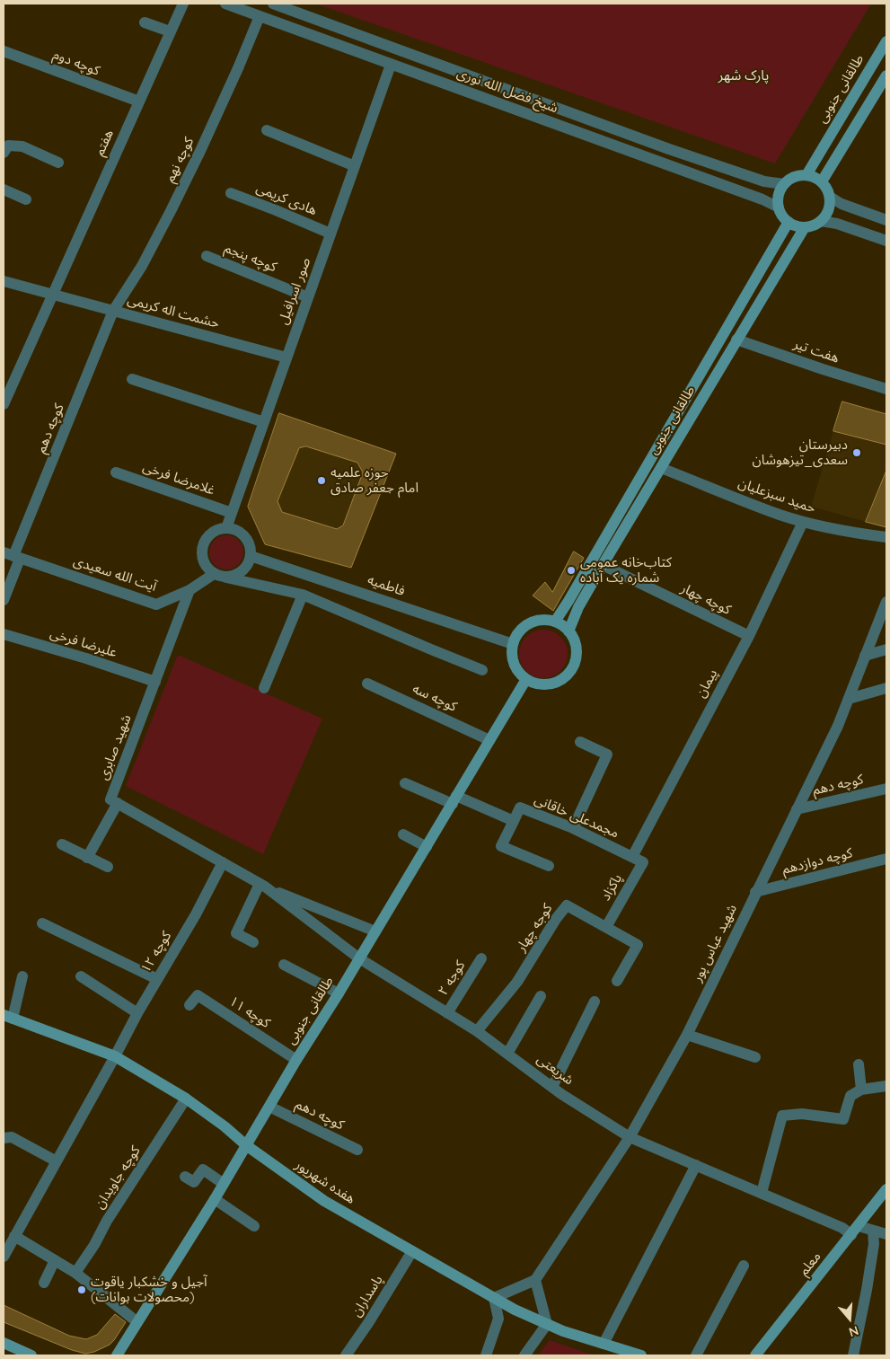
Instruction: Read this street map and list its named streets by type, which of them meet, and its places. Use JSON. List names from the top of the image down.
{
  "streets": {
    "main road": ["طالقانی جنوبی", "هفده شهریور", "معلم"],
    "street": [
      "کوچه دوم",
      "شیخ فضل الله نوری",
      "هفتم",
      "کوچه نهم",
      "هادی کریمی",
      "کوچه پنجم",
      "صور اسرافیل",
      "حشمت اله کریمی",
      "هفت تیر",
      "کوچه دهم",
      "غلامرضا فرخی",
      "حمید سبزعلیان",
      "آیت الله سعیدی",
      "فاطمیه",
      "کوچه چهار",
      "علیرضا فرخی",
      "پیمان",
      "کوچه سه",
      "شهید صابری",
      "مجمدعلی خاقانی",
      "کوچه دوازدهم",
      "پاکزاد",
      "کوجه چهار",
      "شهید عباس پور",
      "کوچه ۱۲",
      "کوجه ۲",
      "کوچه ۱۱",
      "شریعتی",
      "کوچه جاویدان",
      "پاسداران"
    ]
  },
  "crossings": [
    ["کوچه دوم", "هفتم"],
    ["طالقانی جنوبی", "شیخ فضل الله نوری"],
    ["طالقانی جنوبی", "هفت تیر"],
    ["طالقانی جنوبی", "کوچه دهم"],
    ["طالقانی جنوبی", "حمید سبزعلیان"],
    ["طالقانی جنوبی", "فاطمیه"],
    ["طالقانی جنوبی", "کوچه چهار"],
    ["طالقانی جنوبی", "کوچه سه"],
    ["طالقانی جنوبی", "کوچه ۱۱"],
    ["طالقانی جنوبی", "شریعتی"],
    ["طالقانی جنوبی", "هفده شهریور"],
    ["شیخ فضل الله نوری", "کوچه نهم"],
    ["شیخ فضل الله نوری", "صور اسرافیل"],
    ["هفتم", "حشمت اله کریمی"],
    ["کوچه نهم", "حشمت اله کریمی"],
    ["کوچه نهم", "کوچه دهم"],
    ["هادی کریمی", "صور اسرافیل"],
    ["کوچه پنجم", "صور اسرافیل"],
    ["صور اسرافیل", "حشمت اله کریمی"],
    ["صور اسرافیل", "غلامرضا فرخی"],
    ["صور اسرافیل", "آیت الله سعیدی"],
    ["صور اسرافیل", "فاطمیه"],
    ["حشمت اله کریمی", "کوچه دهم"],
    ["کوچه دهم", "آیت الله سعیدی"],
    ["کوچه دهم", "شهید عباس پور"],
    ["حمید سبزعلیان", "پیمان"],
    ["آیت الله سعیدی", "فاطمیه"],
    ["آیت الله سعیدی", "شهید صابری"],
    ["کوچه چهار", "پیمان"],
    ["علیرضا فرخی", "شهید صابری"],
    ["پیمان", "مجمدعلی خاقانی"],
    ["مجمدعلی خاقانی", "پاکزاد"],
    ["کوچه دوازدهم", "شهید عباس پور"],
    ["پاکزاد", "کوجه چهار"],
    ["کوجه چهار", "شریعتی"],
    ["شهید عباس پور", "شریعتی"],
    ["کوچه ۱۲", "هفده شهریور"],
    ["کوجه ۲", "شریعتی"],
    ["شریعتی", "معلم"],
    ["کوچه جاویدان", "هفده شهریور"],
    ["هفده شهریور", "پاسداران"]
  ],
  "parks": ["پارک شهر"],
  "places": [
    "دبیرستان سعدی_تیزهوشان",
    "حوزه علمیه امام جعفر صادق",
    "کتاب‌خانه عمومی شماره یک آباده",
    "آجیل و خشکبار یاقوت (محصولات بوانات)"
  ],
  "north": "bottom"
}
